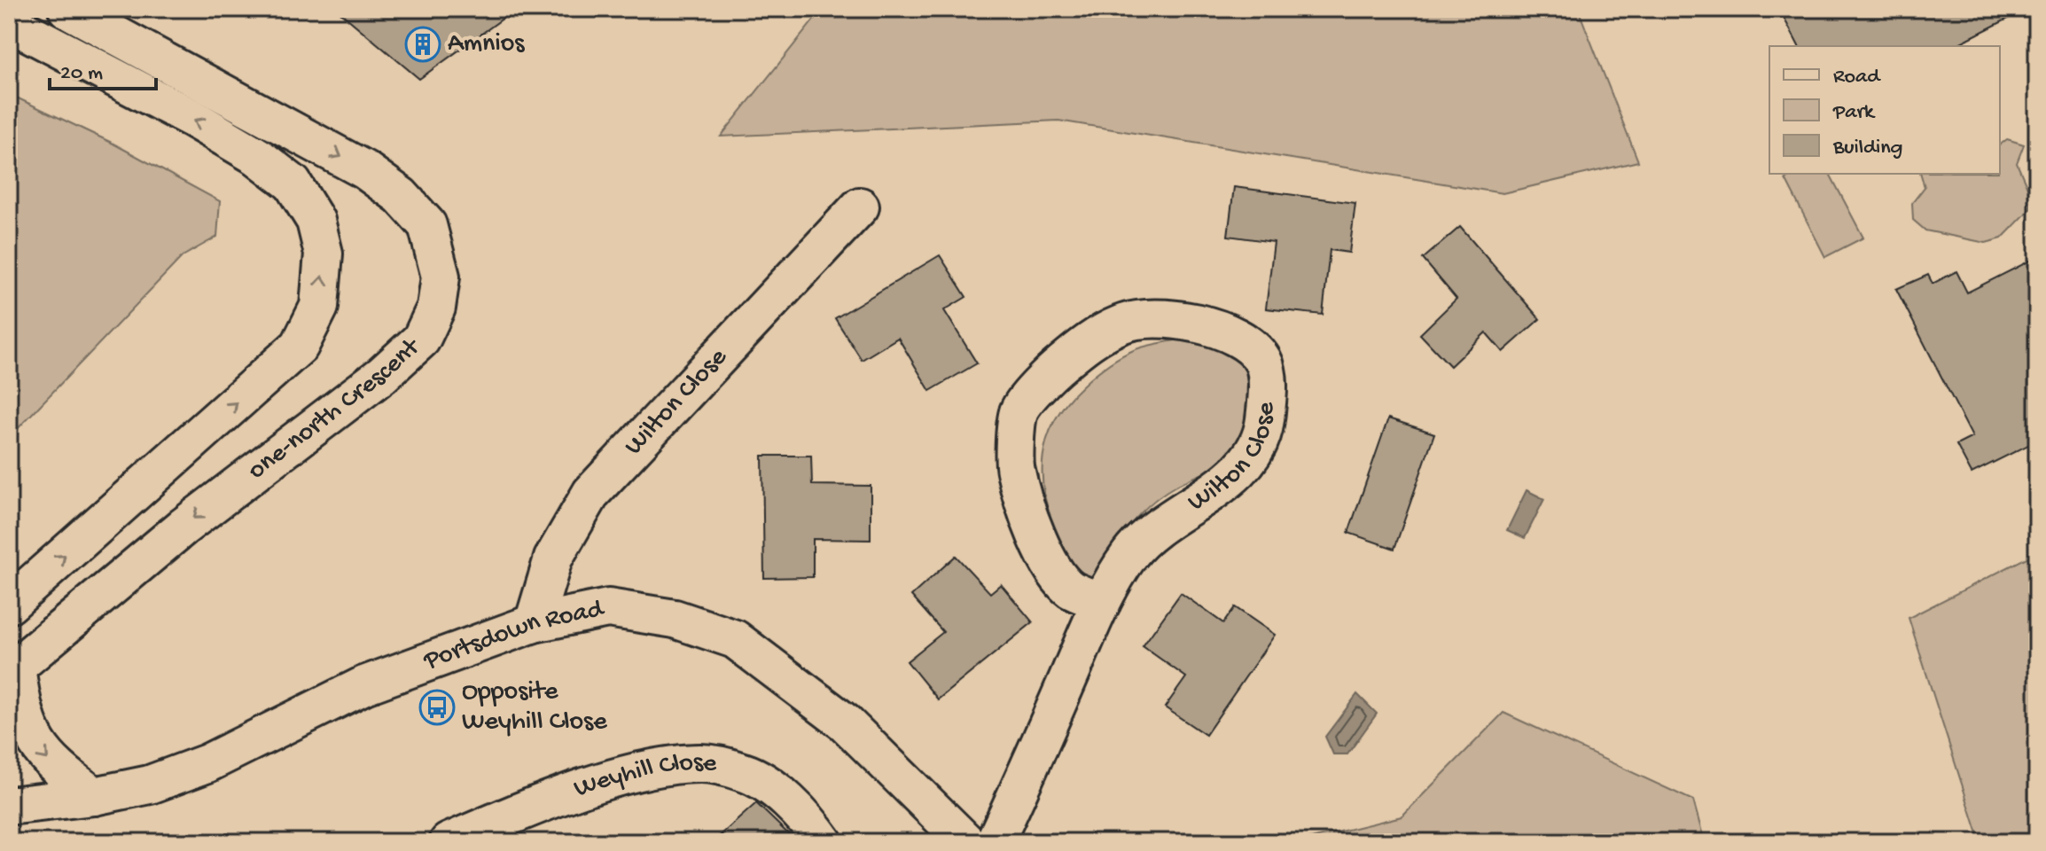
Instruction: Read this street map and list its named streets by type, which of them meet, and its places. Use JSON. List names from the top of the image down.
{
  "streets": {
    "street": [
      "Wilton Close",
      "one-north Crescent",
      "Portsdown Road",
      "Weyhill Close"
    ]
  },
  "crossings": [
    ["Wilton Close", "Portsdown Road"]
  ],
  "places": {
    "building": ["Amnios"],
    "bus stop": ["Opposite Weyhill Close"]
  },
  "legend": ["Road", "Park", "Building"],
  "scale_bar": "20 m"
}
